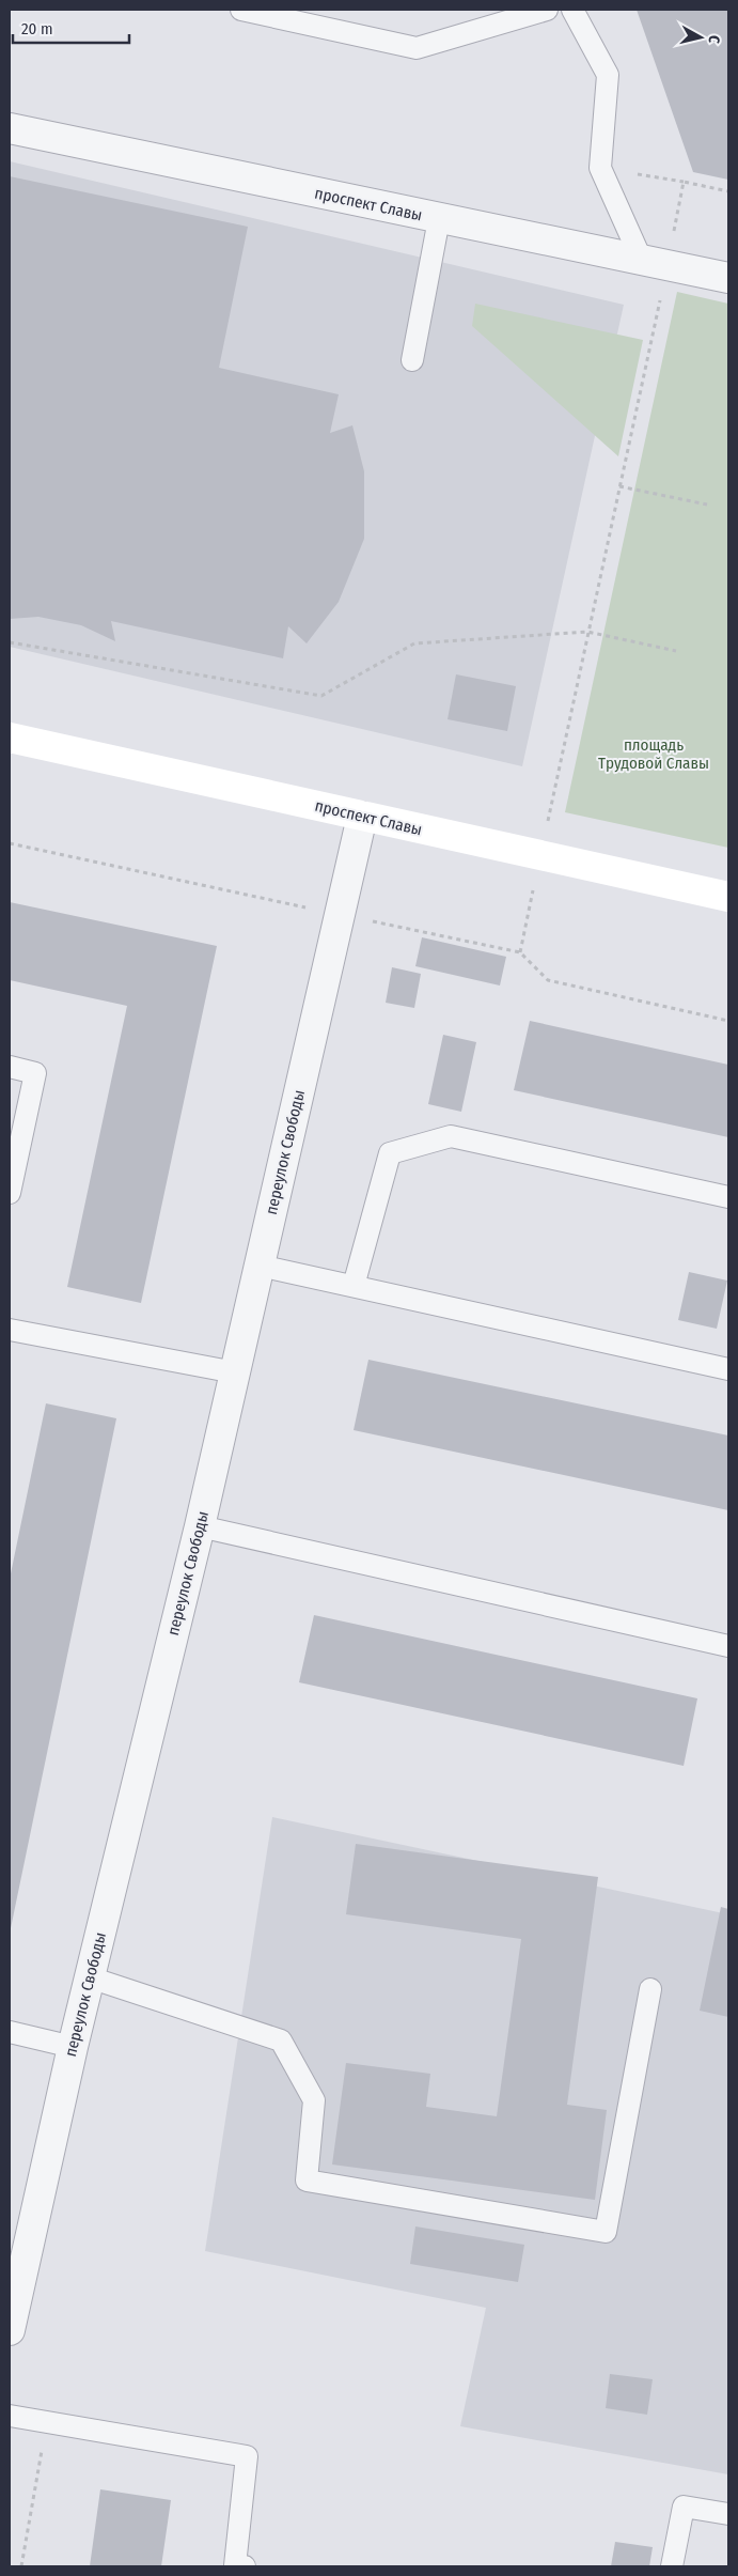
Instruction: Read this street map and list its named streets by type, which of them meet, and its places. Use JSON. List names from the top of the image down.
{
  "streets": {
    "main road": ["проспект Славы"],
    "street": ["переулок Свободы"]
  },
  "crossings": [
    ["проспект Славы", "переулок Свободы"]
  ],
  "parks": ["площадь Трудовой Славы"],
  "scale_bar": "20 m",
  "north": "right"
}
